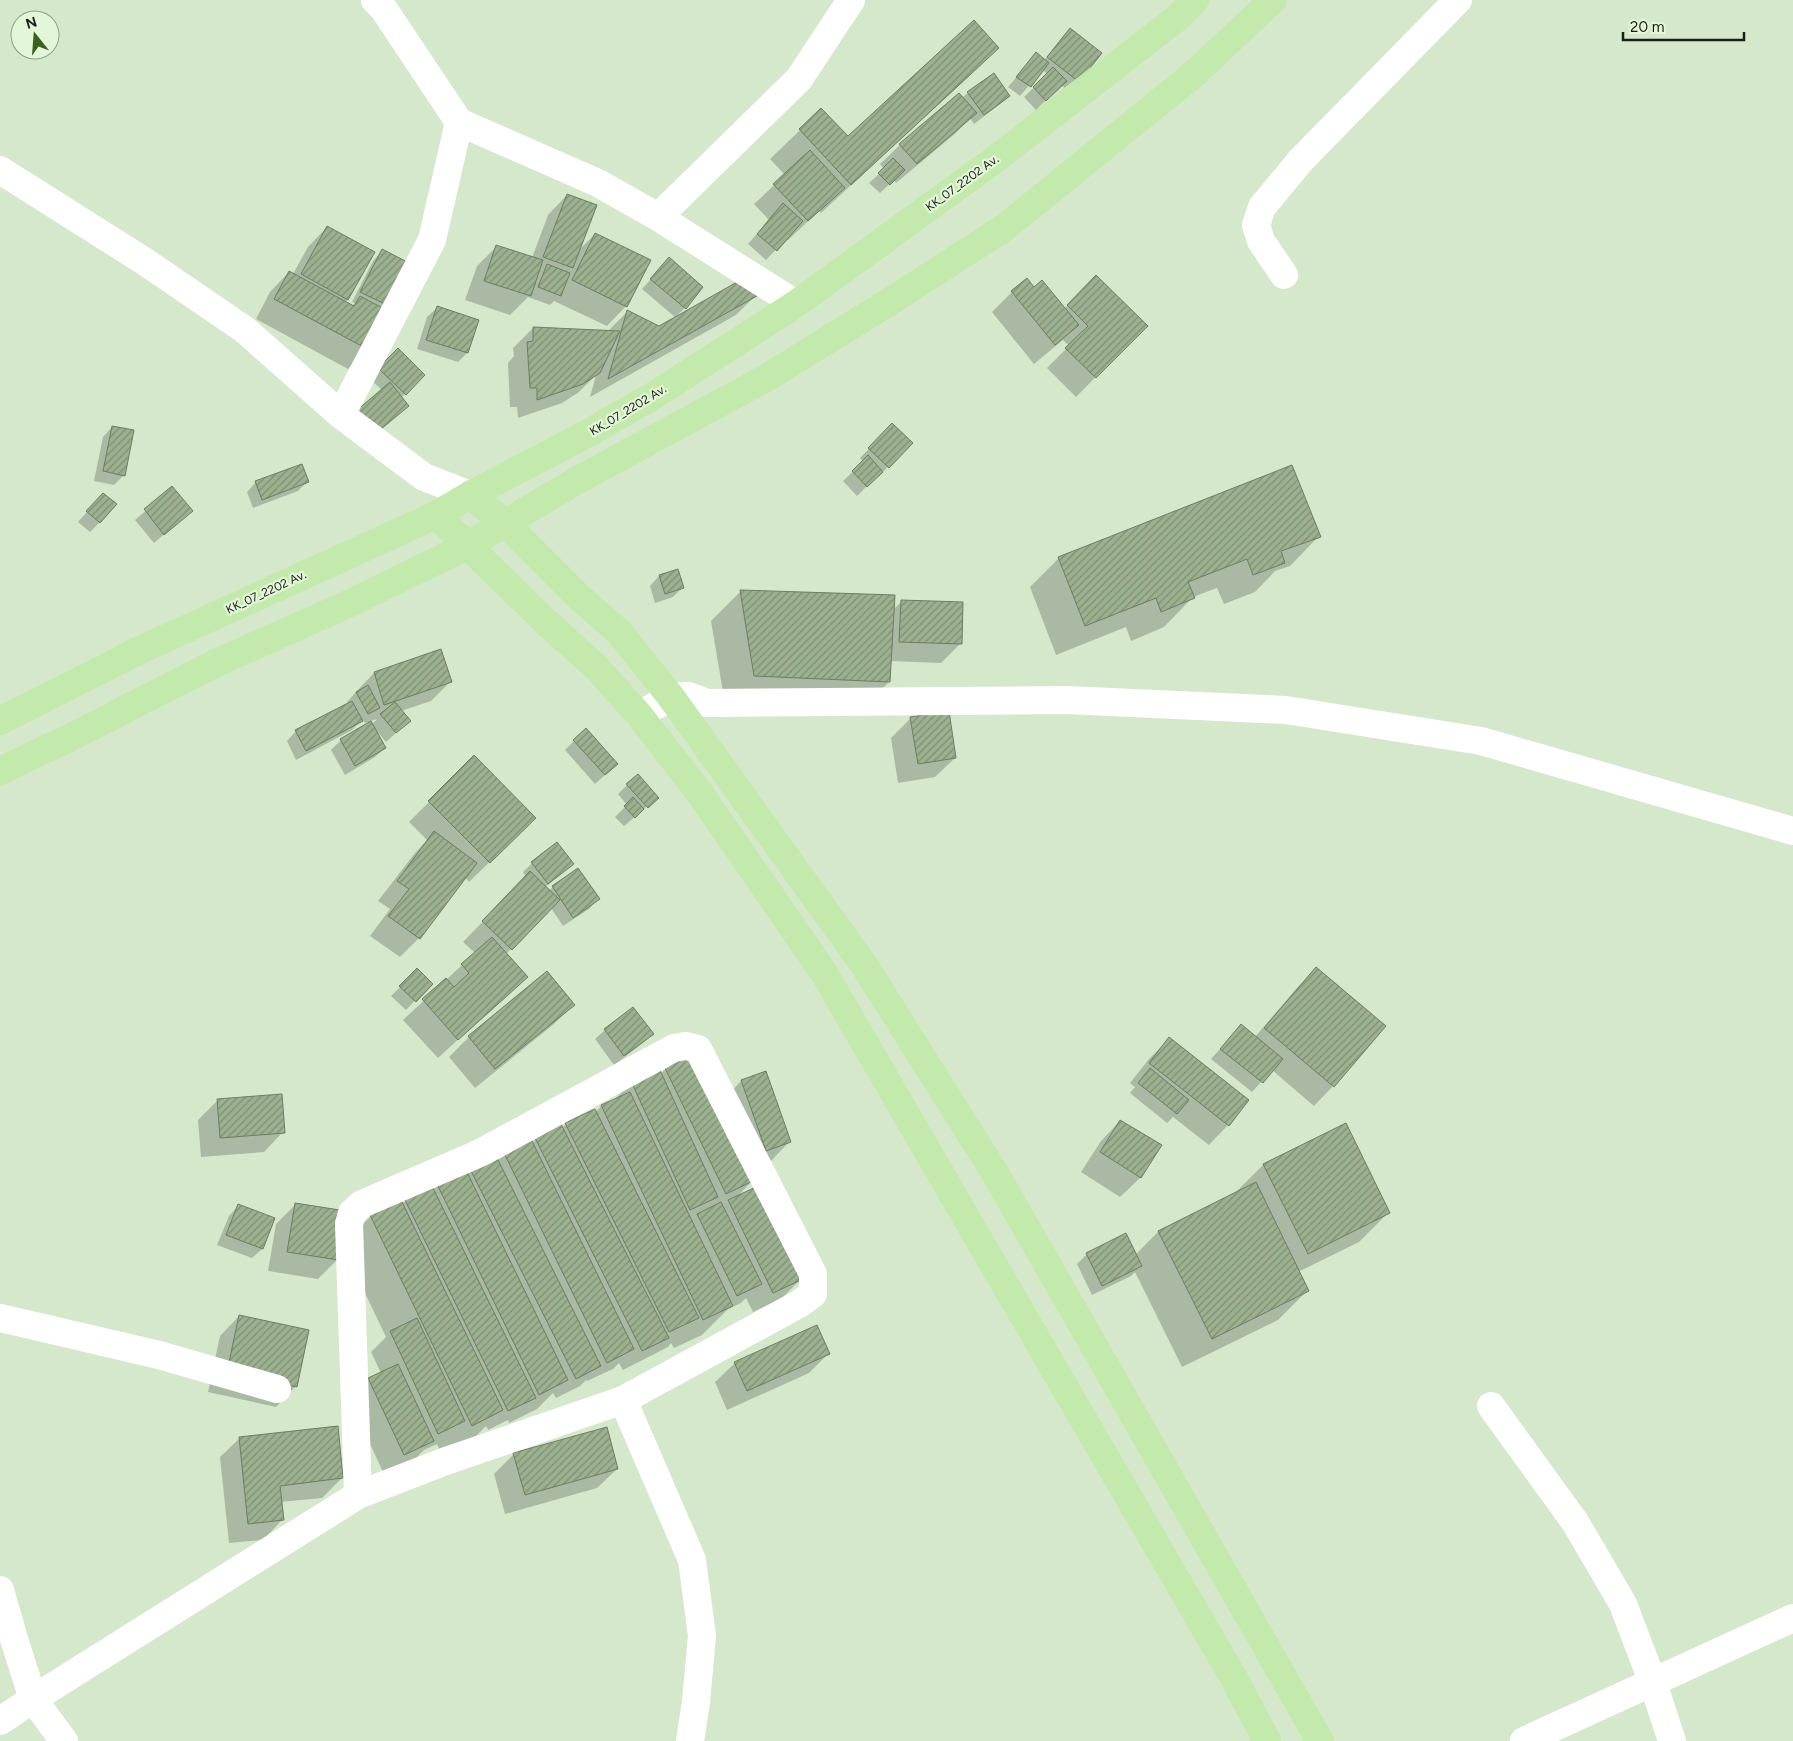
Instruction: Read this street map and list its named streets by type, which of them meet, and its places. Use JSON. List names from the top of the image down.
{
  "streets": {
    "main road": ["KK_07_2202 Av."]
  },
  "scale_bar": "20 m",
  "north": "top"
}
